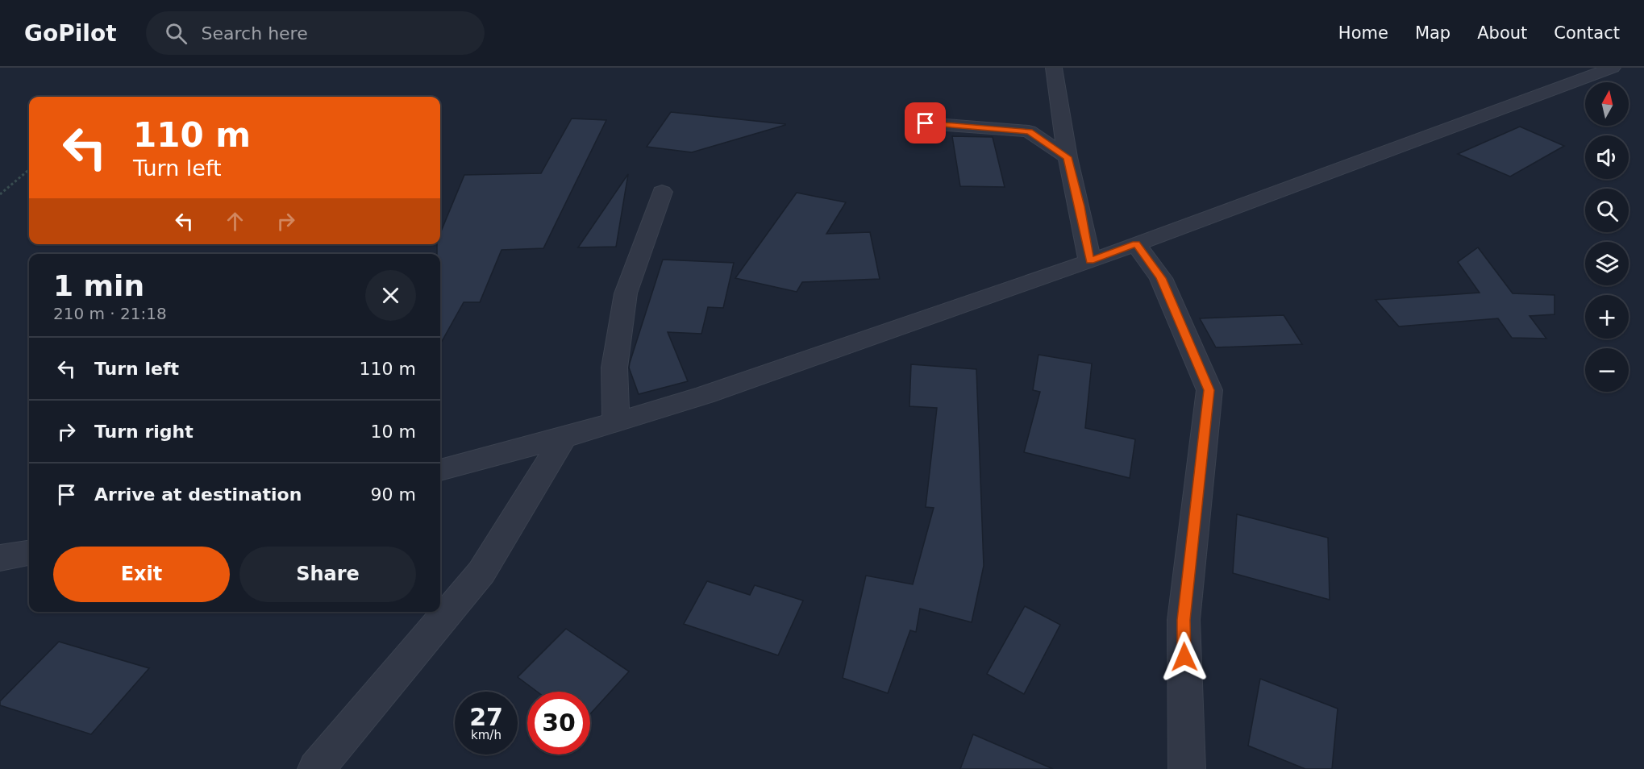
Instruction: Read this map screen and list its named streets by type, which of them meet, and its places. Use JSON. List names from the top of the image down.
{
  "north": "top",
  "page": {
    "header": "GoPilot",
    "search": "Search here",
    "nav": [
      "Home",
      "Map",
      "About",
      "Contact"
    ],
    "map_buttons": ["+", "−"],
    "turn": ["110 m", "Turn left"],
    "heading": ["1 min", "210 m · 21:18"],
    "list": [
      {
        "name": "Turn left",
        "value": "110 m"
      },
      {
        "name": "Turn right",
        "value": "10 m"
      },
      {
        "name": "Arrive at destination",
        "value": "90 m"
      }
    ],
    "buttons": ["Exit", "Share"],
    "speed": "27 km/h",
    "limit": "30"
  }
}
